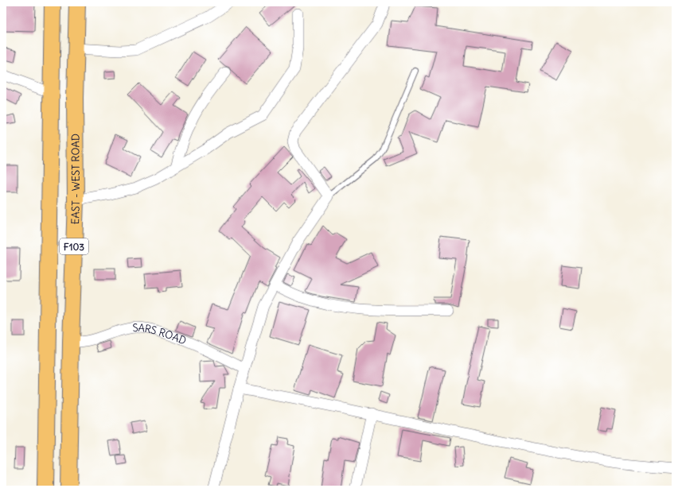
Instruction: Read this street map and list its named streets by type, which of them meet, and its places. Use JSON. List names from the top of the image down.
{
  "streets": {
    "main road": ["EAST - WEST ROAD", "F103"],
    "street": ["SARS ROAD"]
  },
  "crossings": [
    ["EAST - WEST ROAD", "SARS ROAD"]
  ]
}
